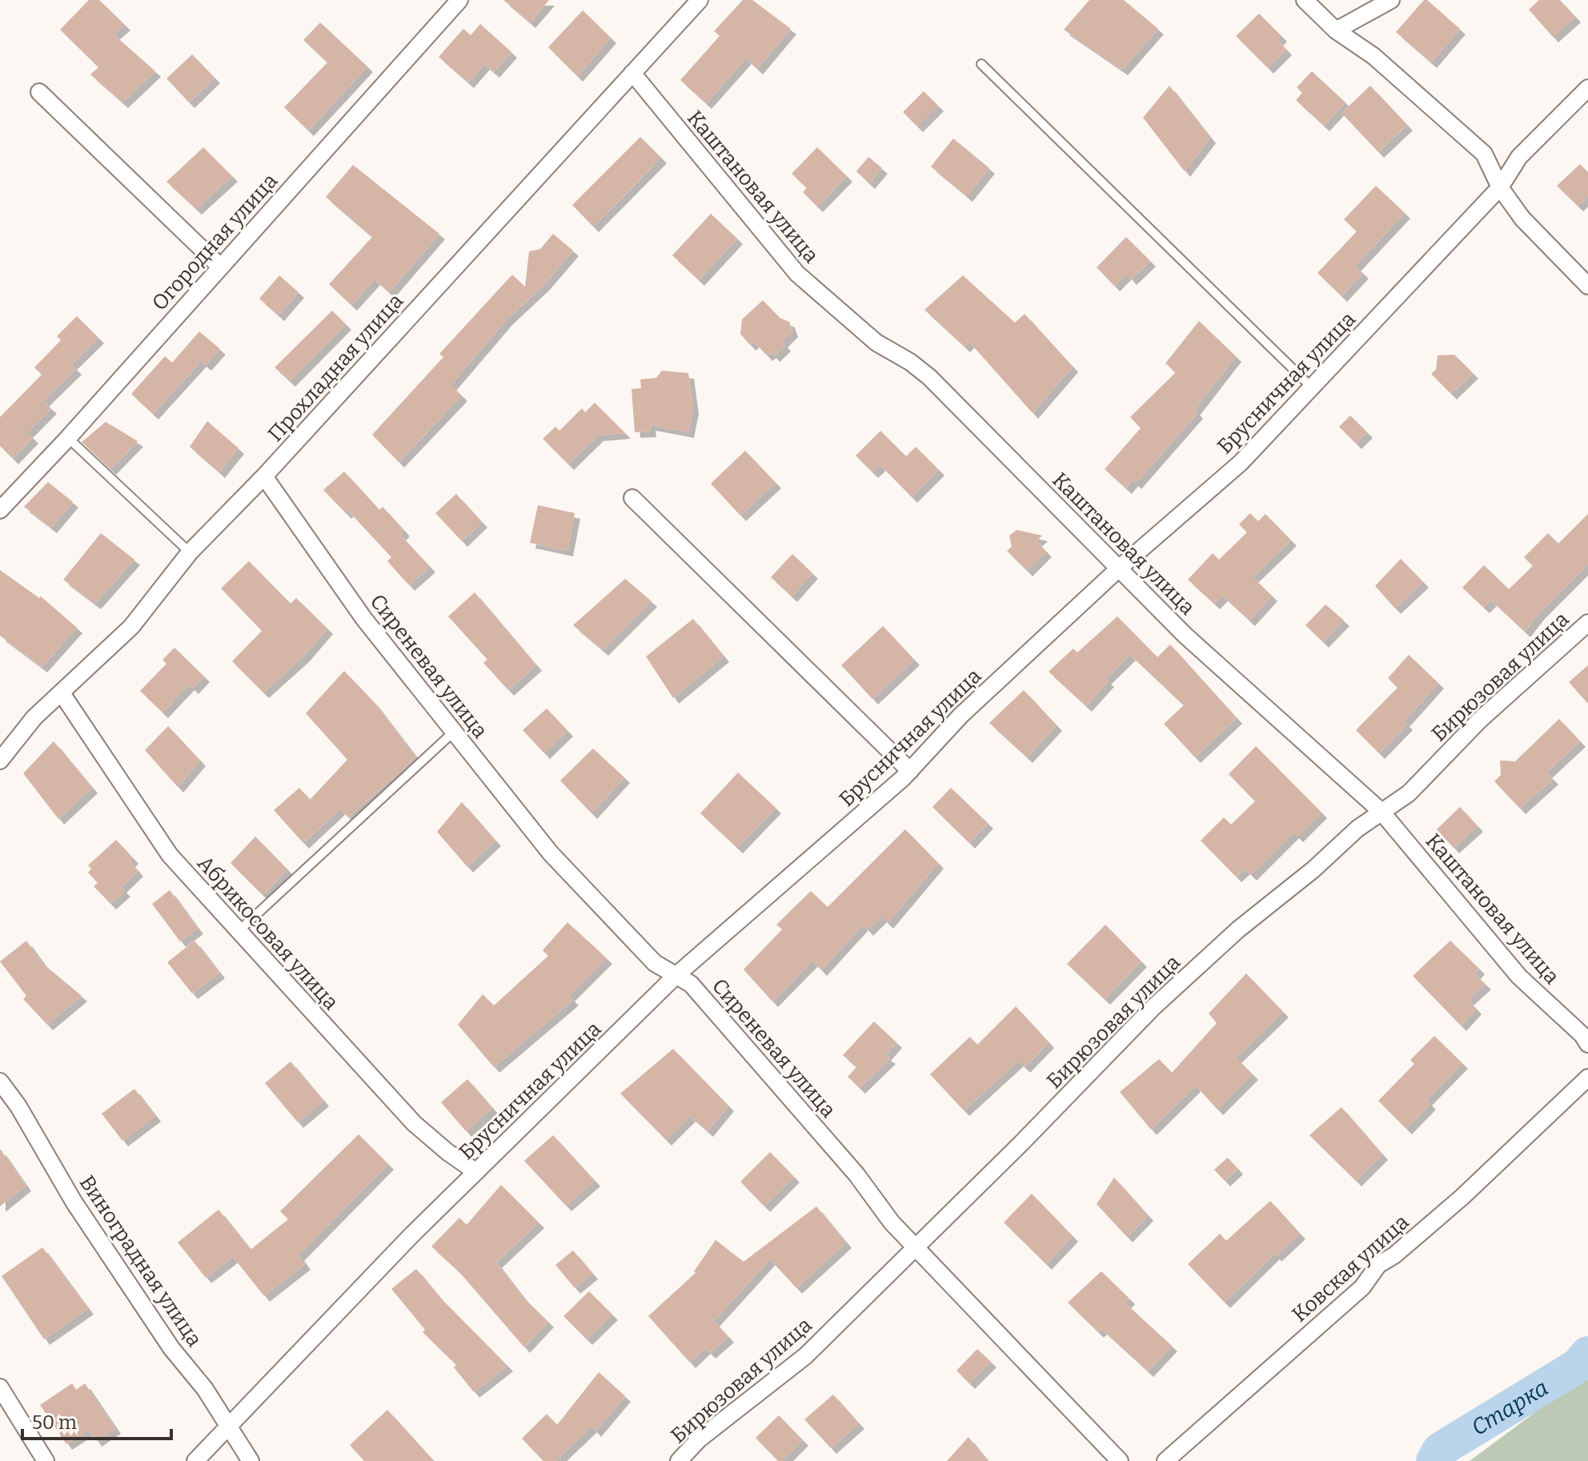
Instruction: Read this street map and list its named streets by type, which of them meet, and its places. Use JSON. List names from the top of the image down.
{
  "streets": {
    "street": [
      "Каштановая улица",
      "Огородная улица",
      "Прохладная улица",
      "Брусничная улица",
      "Сиреневая улица",
      "Бирюзовая улица",
      "Абрикосовая улица",
      "Виноградная улица",
      "Ковская улица"
    ]
  },
  "crossings": [
    ["Каштановая улица", "Прохладная улица"],
    ["Каштановая улица", "Брусничная улица"],
    ["Каштановая улица", "Бирюзовая улица"],
    ["Прохладная улица", "Сиреневая улица"],
    ["Прохладная улица", "Абрикосовая улица"],
    ["Брусничная улица", "Сиреневая улица"],
    ["Брусничная улица", "Абрикосовая улица"],
    ["Брусничная улица", "Виноградная улица"],
    ["Сиреневая улица", "Бирюзовая улица"]
  ],
  "water": ["Старка"],
  "scale_bar": "50 m"
}
